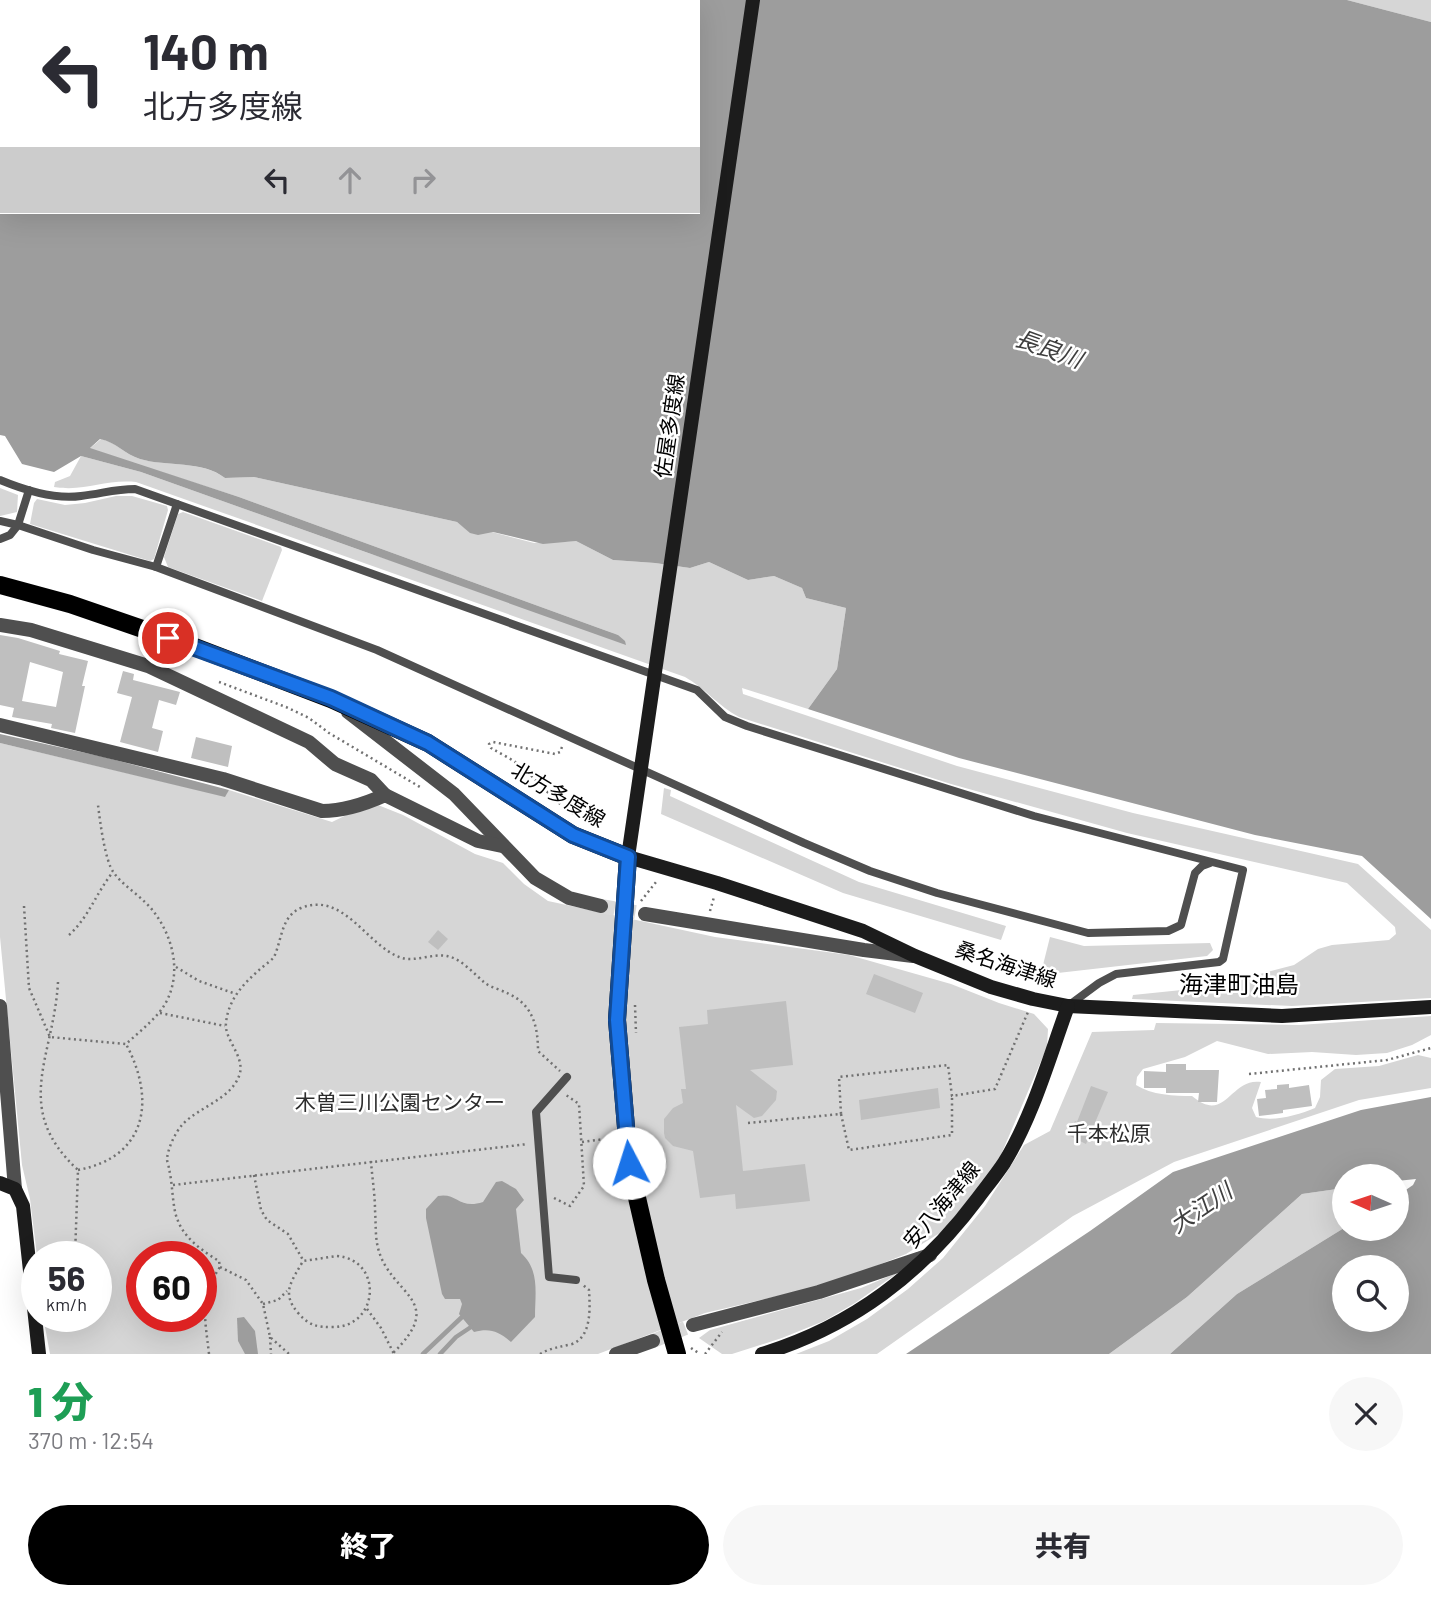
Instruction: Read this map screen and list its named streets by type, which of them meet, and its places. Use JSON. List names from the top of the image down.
{
  "streets": {
    "main road": [
      "佐屋多度線",
      "北方多度線",
      "桑名海津線",
      "安八海津線"
    ]
  },
  "crossings": [
    ["佐屋多度線", "北方多度線"],
    ["佐屋多度線", "桑名海津線"],
    ["北方多度線", "桑名海津線"],
    ["桑名海津線", "安八海津線"]
  ],
  "districts": ["海津町油島"],
  "water": ["長良川", "大江川"],
  "parks": ["木曽三川公園センター", "千本松原"],
  "north": "left",
  "page": {
    "turn": ["140 m", "北方多度線"],
    "speed": "56 km/h",
    "limit": "60",
    "heading": ["1 分", "370 m · 12:54"],
    "buttons": ["終了", "共有"]
  }
}
